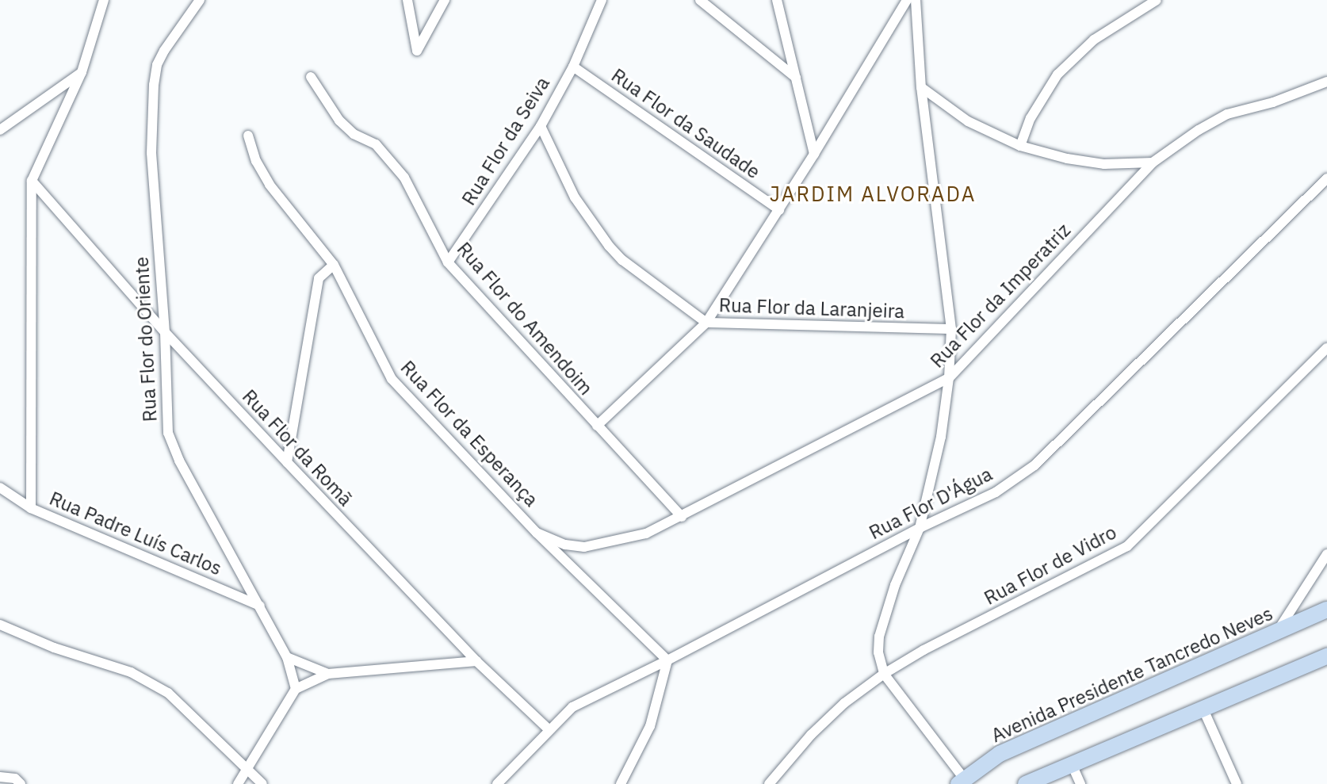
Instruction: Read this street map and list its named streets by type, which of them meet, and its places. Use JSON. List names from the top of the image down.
{
  "streets": {
    "main road": ["Avenida Presidente Tancredo Neves"],
    "street": [
      "Rua Flor da Saudade",
      "Rua Flor da Seiva",
      "Rua Flor da Imperatriz",
      "Rua Flor da Laranjeira",
      "Rua Flor do Amendoim",
      "Rua Flor do Oriente",
      "Rua Flor da Esperança",
      "Rua Flor da Romã",
      "Rua Flor D'Água",
      "Rua Padre Luís Carlos",
      "Rua Flor de Vidro"
    ]
  },
  "crossings": [
    ["Rua Flor da Saudade", "Rua Flor da Seiva"],
    ["Rua Flor da Seiva", "Rua Flor da Laranjeira"],
    ["Rua Flor da Seiva", "Rua Flor do Amendoim"],
    ["Rua Flor da Imperatriz", "Rua Flor do Amendoim"],
    ["Rua Flor da Imperatriz", "Rua Flor da Esperança"],
    ["Rua Flor do Oriente", "Rua Flor da Romã"],
    ["Rua Flor do Oriente", "Rua Padre Luís Carlos"],
    ["Rua Flor da Esperança", "Rua Flor D'Água"],
    ["Rua Flor da Romã", "Rua Flor D'Água"]
  ],
  "districts": ["JARDIM ALVORADA"]
}
